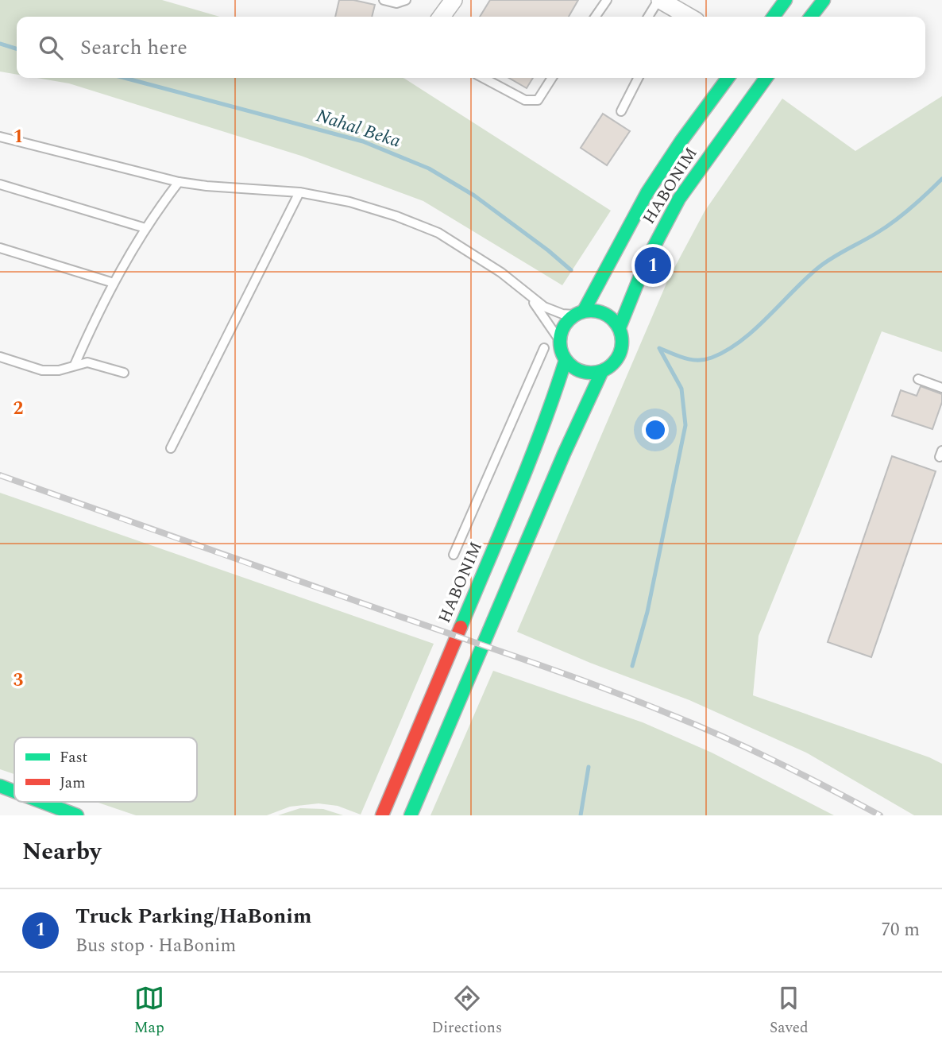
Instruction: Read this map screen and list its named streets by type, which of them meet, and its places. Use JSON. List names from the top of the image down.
{
  "streets": {
    "street": ["HABONIM"]
  },
  "water": ["Nahal Beka"],
  "legend": ["Fast", "Jam"],
  "page": {
    "search": "Search here",
    "pins": "1",
    "heading": "Nearby",
    "list": [
      {
        "mark": "1",
        "name": "Truck Parking/HaBonim",
        "note": "Bus stop · HaBonim",
        "value": "70 m"
      }
    ],
    "nav": ["Map", "Directions", "Saved"]
  },
  "grid": {
    "rows": ["1", "2", "3"]
  }
}
